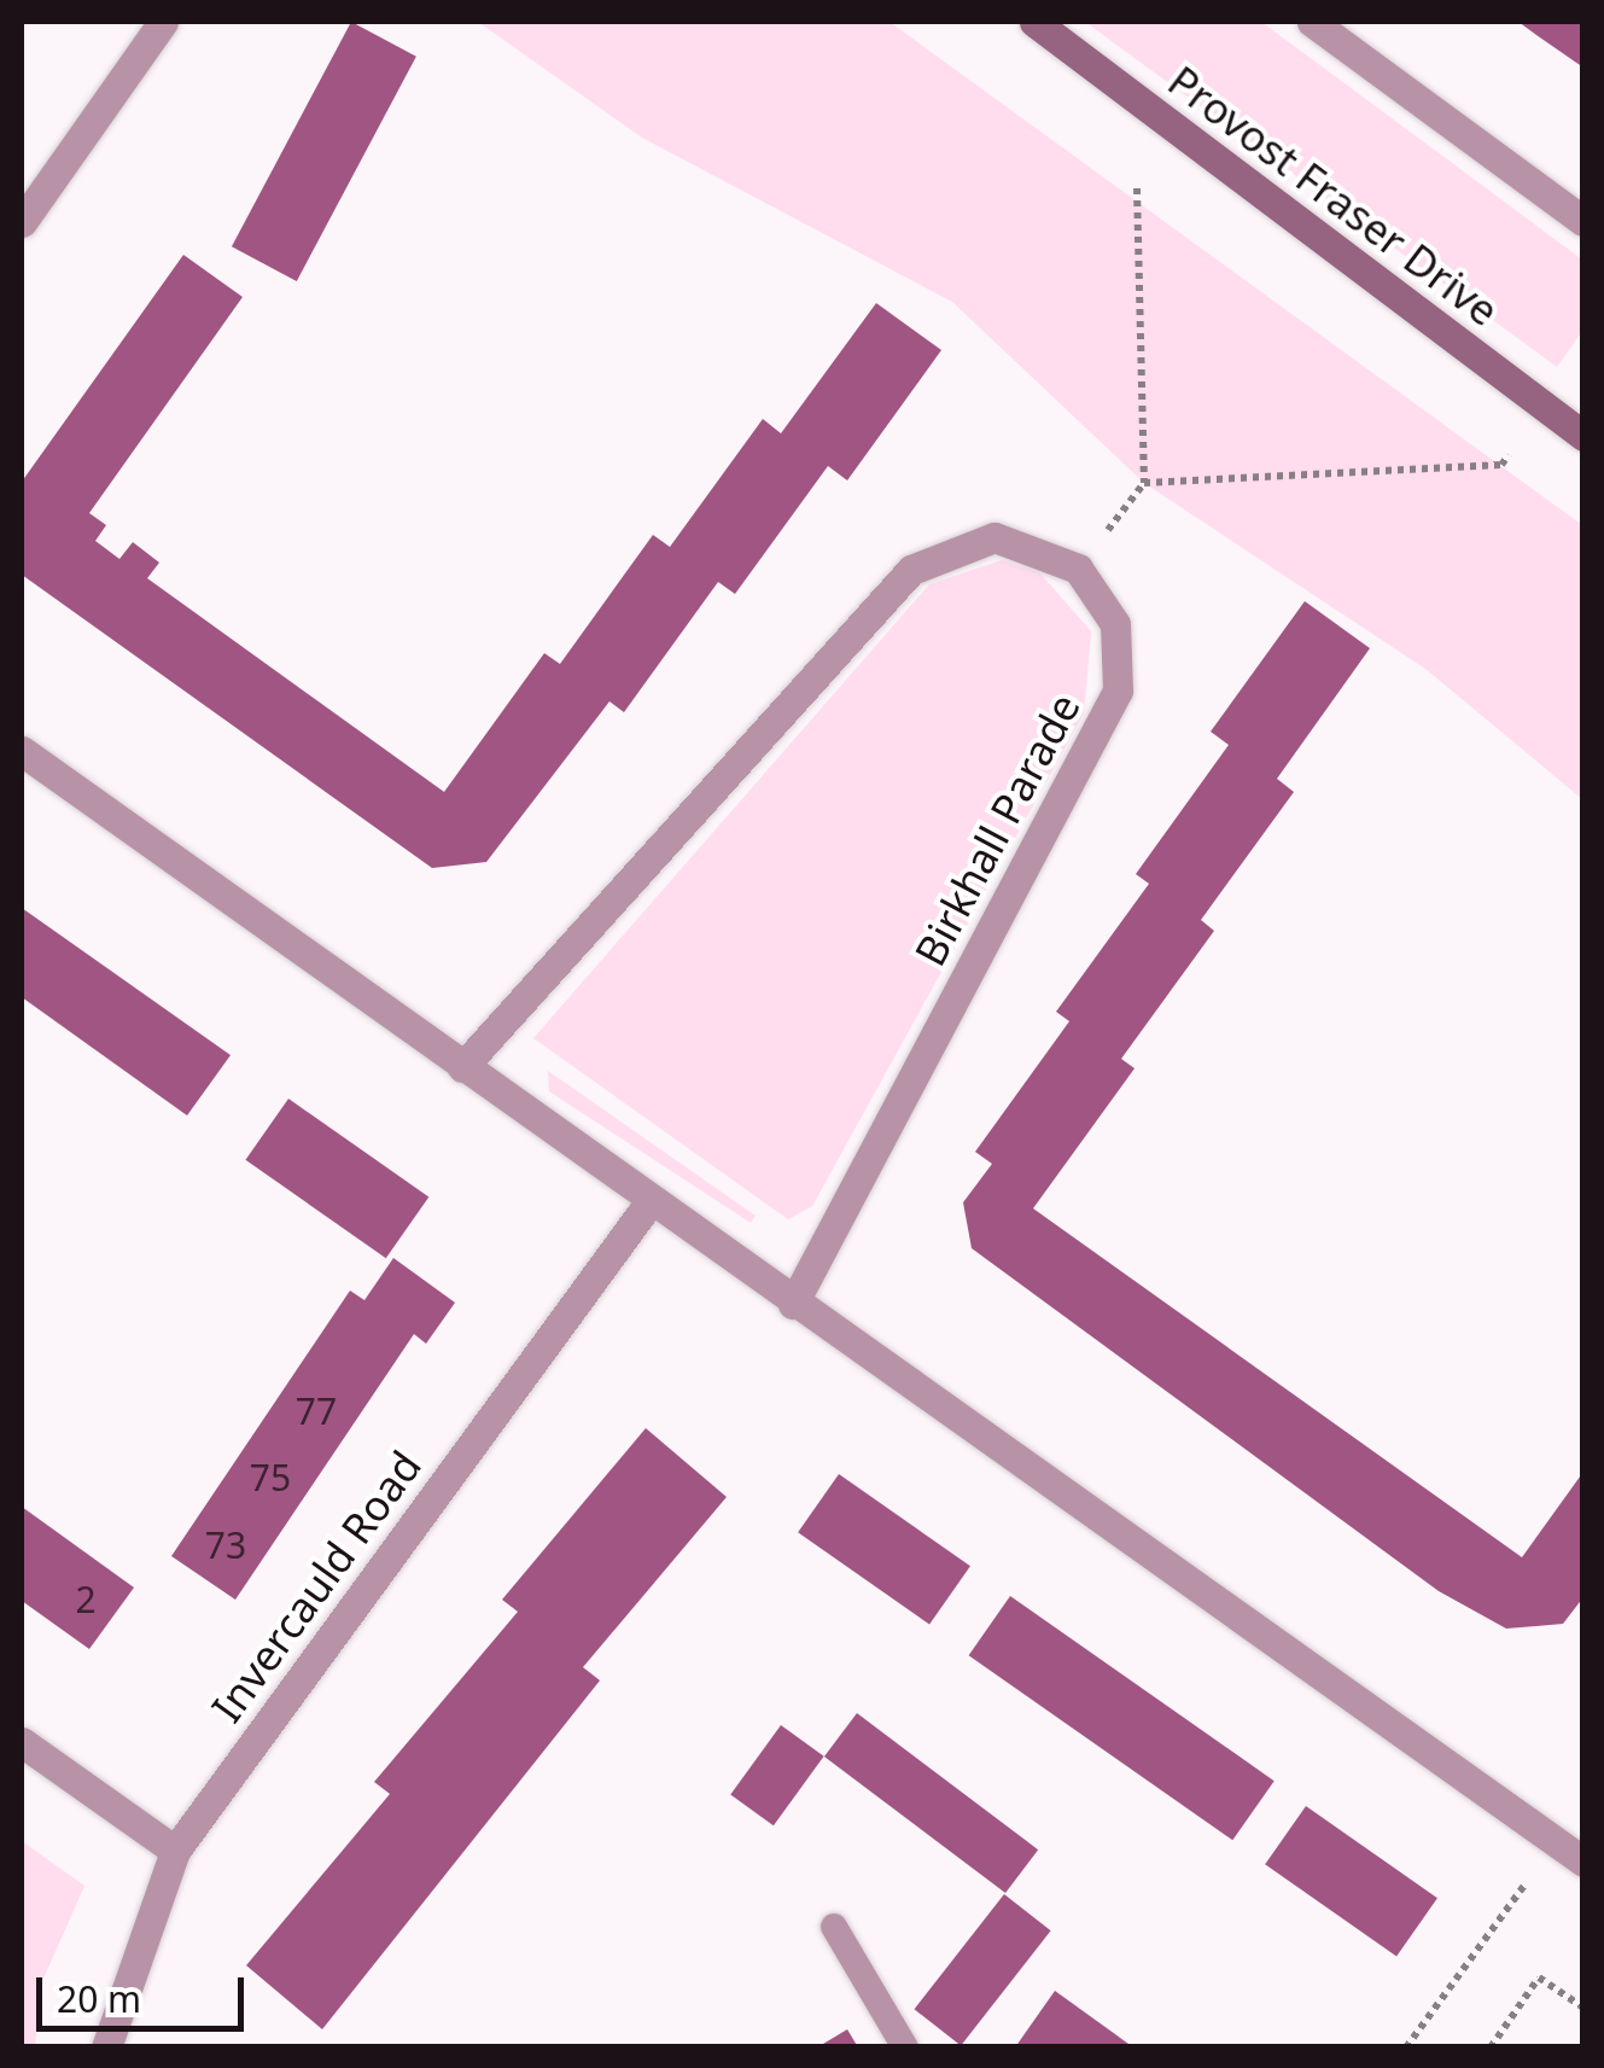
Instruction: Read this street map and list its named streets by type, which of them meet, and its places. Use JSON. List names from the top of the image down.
{
  "streets": {
    "street": ["Provost Fraser Drive", "Birkhall Parade", "Invercauld Road"]
  },
  "house_numbers": [
    "77",
    "75",
    "73",
    "2"
  ],
  "scale_bar": "20 m"
}
